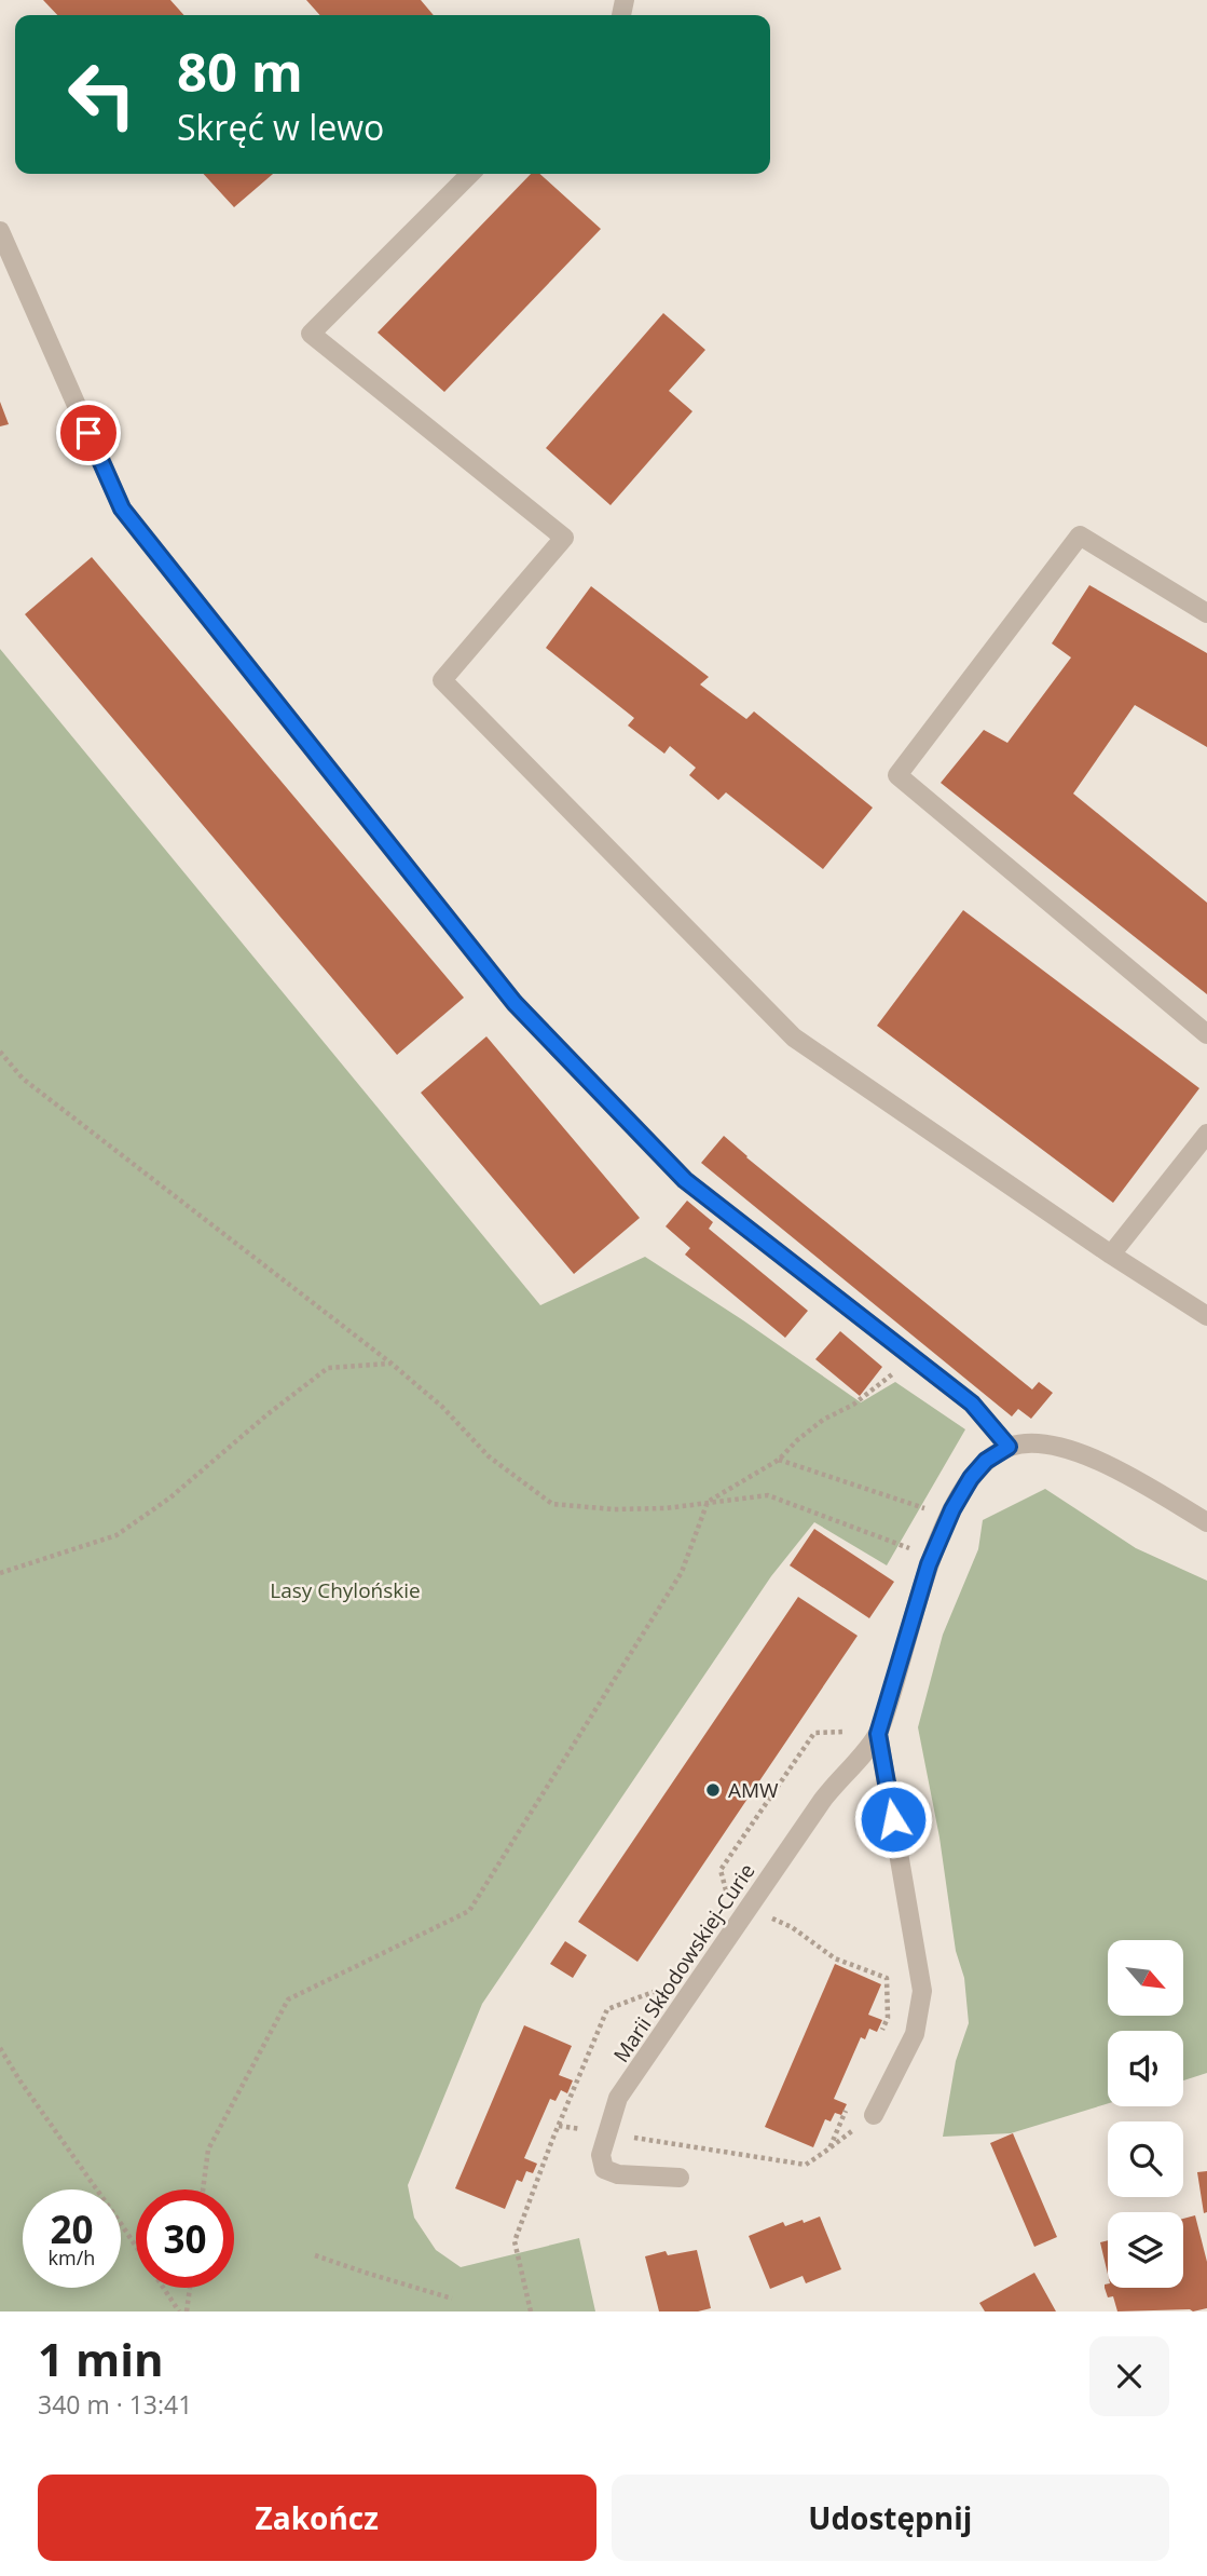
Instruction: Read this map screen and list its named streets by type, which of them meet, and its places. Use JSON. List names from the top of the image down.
{
  "streets": {
    "street": ["Marii Skłodowskiej-Curie"]
  },
  "parks": ["Lasy Chylońskie"],
  "places": ["AMW"],
  "north": "bottom right",
  "page": {
    "turn": ["80 m", "Skręć w lewo"],
    "speed": "20 km/h",
    "limit": "30",
    "heading": ["1 min", "340 m · 13:41"],
    "buttons": ["Zakończ", "Udostępnij"]
  }
}
